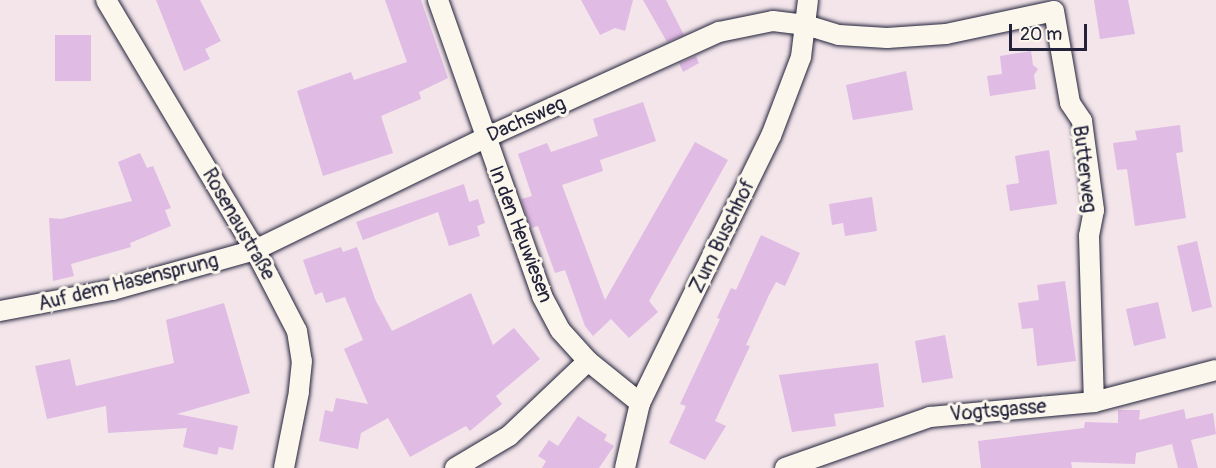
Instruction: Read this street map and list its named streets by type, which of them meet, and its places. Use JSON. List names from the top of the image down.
{
  "streets": {
    "street": [
      "Dachsweg",
      "Butterweg",
      "Rosenaustraße",
      "In den Heuwiesen",
      "Zum Buschhof",
      "Auf dem Hasensprung",
      "Vogtsgasse"
    ]
  },
  "crossings": [
    ["Dachsweg", "Butterweg"],
    ["Dachsweg", "Rosenaustraße"],
    ["Dachsweg", "In den Heuwiesen"],
    ["Dachsweg", "Zum Buschhof"],
    ["Dachsweg", "Auf dem Hasensprung"],
    ["Butterweg", "Zum Buschhof"],
    ["Butterweg", "Vogtsgasse"],
    ["Rosenaustraße", "Auf dem Hasensprung"],
    ["In den Heuwiesen", "Zum Buschhof"]
  ],
  "scale_bar": "20 m"
}
